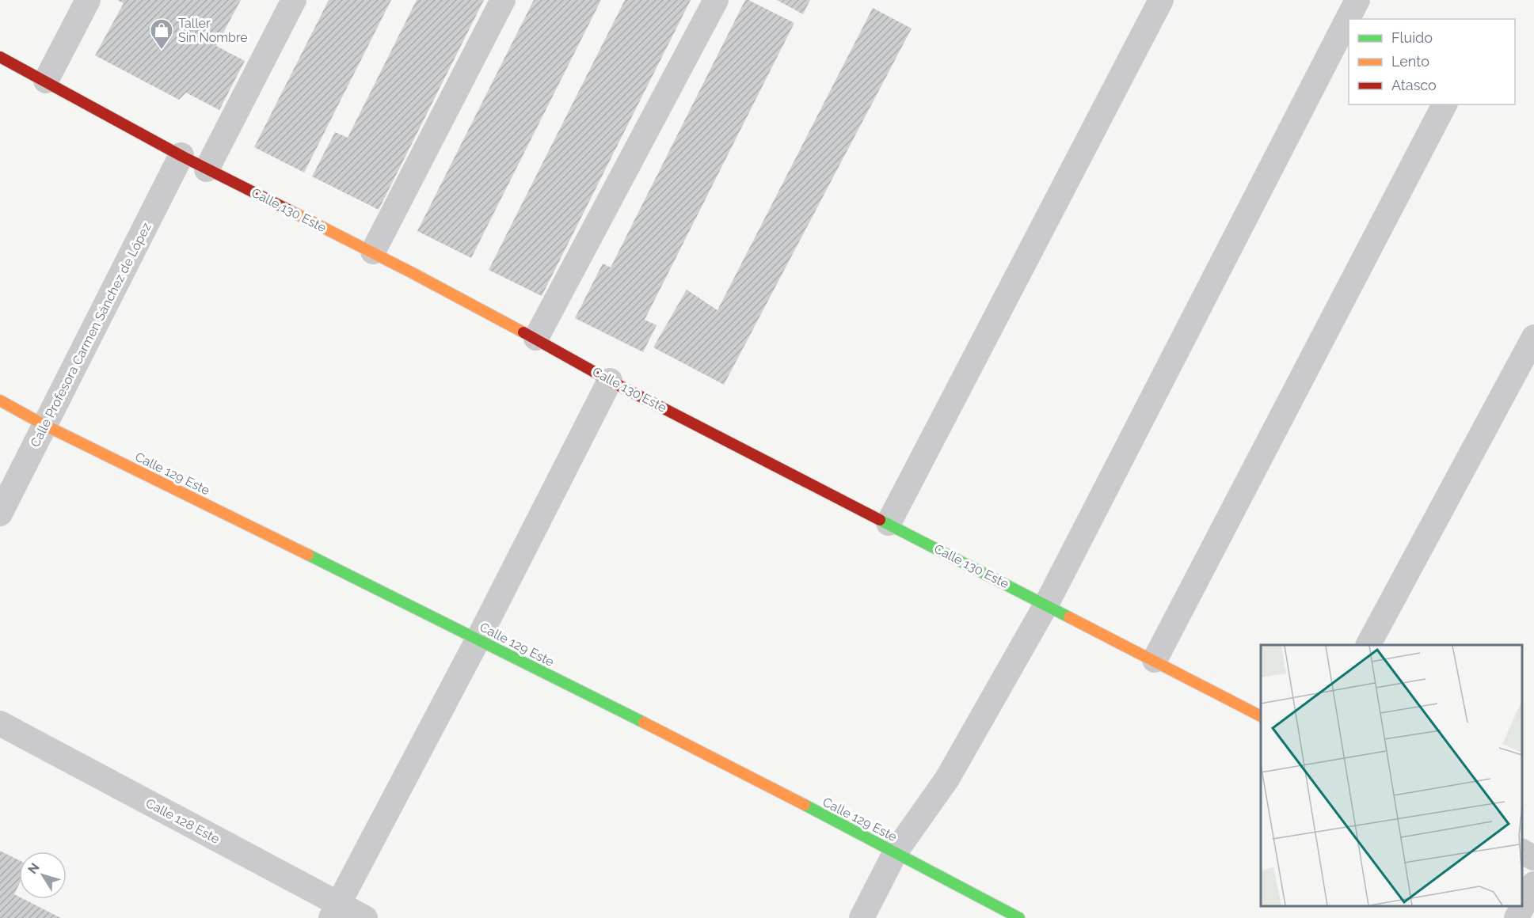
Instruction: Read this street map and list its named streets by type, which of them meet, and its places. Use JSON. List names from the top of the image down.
{
  "streets": {
    "street": [
      "Calle 130 Este",
      "Calle Profesora Carmen Sánchez de López",
      "Calle 129 Este",
      "Calle 128 Este"
    ]
  },
  "crossings": [
    ["Calle 130 Este", "Calle Profesora Carmen Sánchez de López"],
    ["Calle Profesora Carmen Sánchez de López", "Calle 129 Este"]
  ],
  "places": {
    "shop": ["Taller Sin Nombre"]
  },
  "legend": ["Fluido", "Lento", "Atasco"],
  "north": "top left"
}
